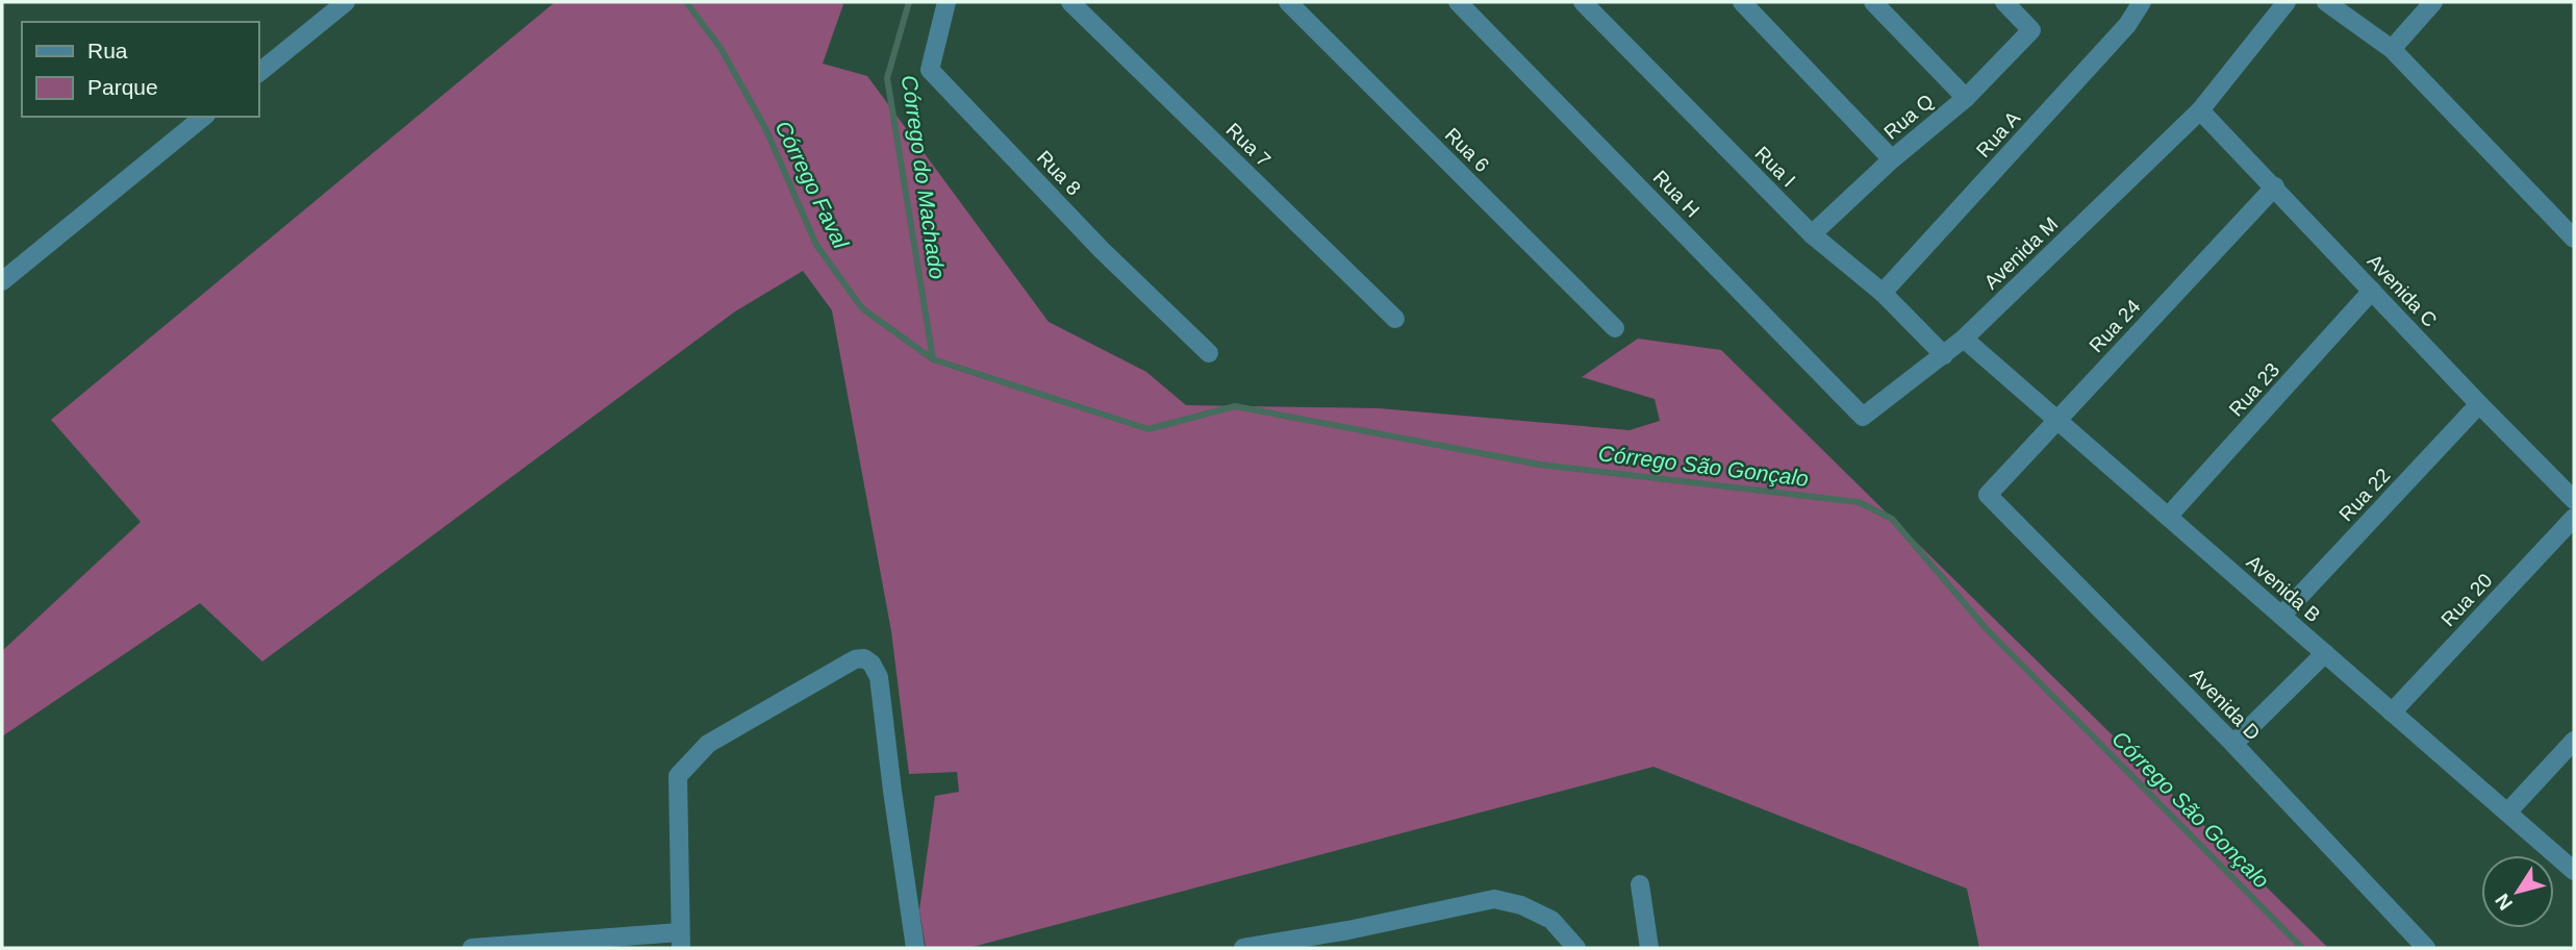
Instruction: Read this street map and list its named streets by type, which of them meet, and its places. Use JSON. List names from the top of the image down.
{
  "streets": {
    "street": [
      "Rua Q",
      "Rua A",
      "Rua 7",
      "Rua 6",
      "Rua I",
      "Rua 8",
      "Rua H",
      "Avenida M",
      "Avenida C",
      "Rua 24",
      "Rua 23",
      "Rua 22",
      "Avenida B",
      "Rua 20",
      "Avenida D"
    ]
  },
  "crossings": [
    ["Rua Q", "Rua I"],
    ["Rua A", "Rua I"],
    ["Rua I", "Avenida M"],
    ["Rua H", "Avenida M"],
    ["Avenida M", "Avenida C"],
    ["Avenida M", "Avenida B"],
    ["Avenida C", "Rua 24"],
    ["Avenida C", "Rua 23"],
    ["Avenida C", "Rua 22"],
    ["Rua 24", "Avenida B"],
    ["Rua 24", "Avenida D"],
    ["Rua 23", "Avenida B"],
    ["Rua 22", "Avenida B"],
    ["Avenida B", "Rua 20"]
  ],
  "water": ["Córrego do Machado", "Córrego Faval", "Córrego São Gonçalo"],
  "legend": ["Rua", "Parque"],
  "north": "bottom left"
}
